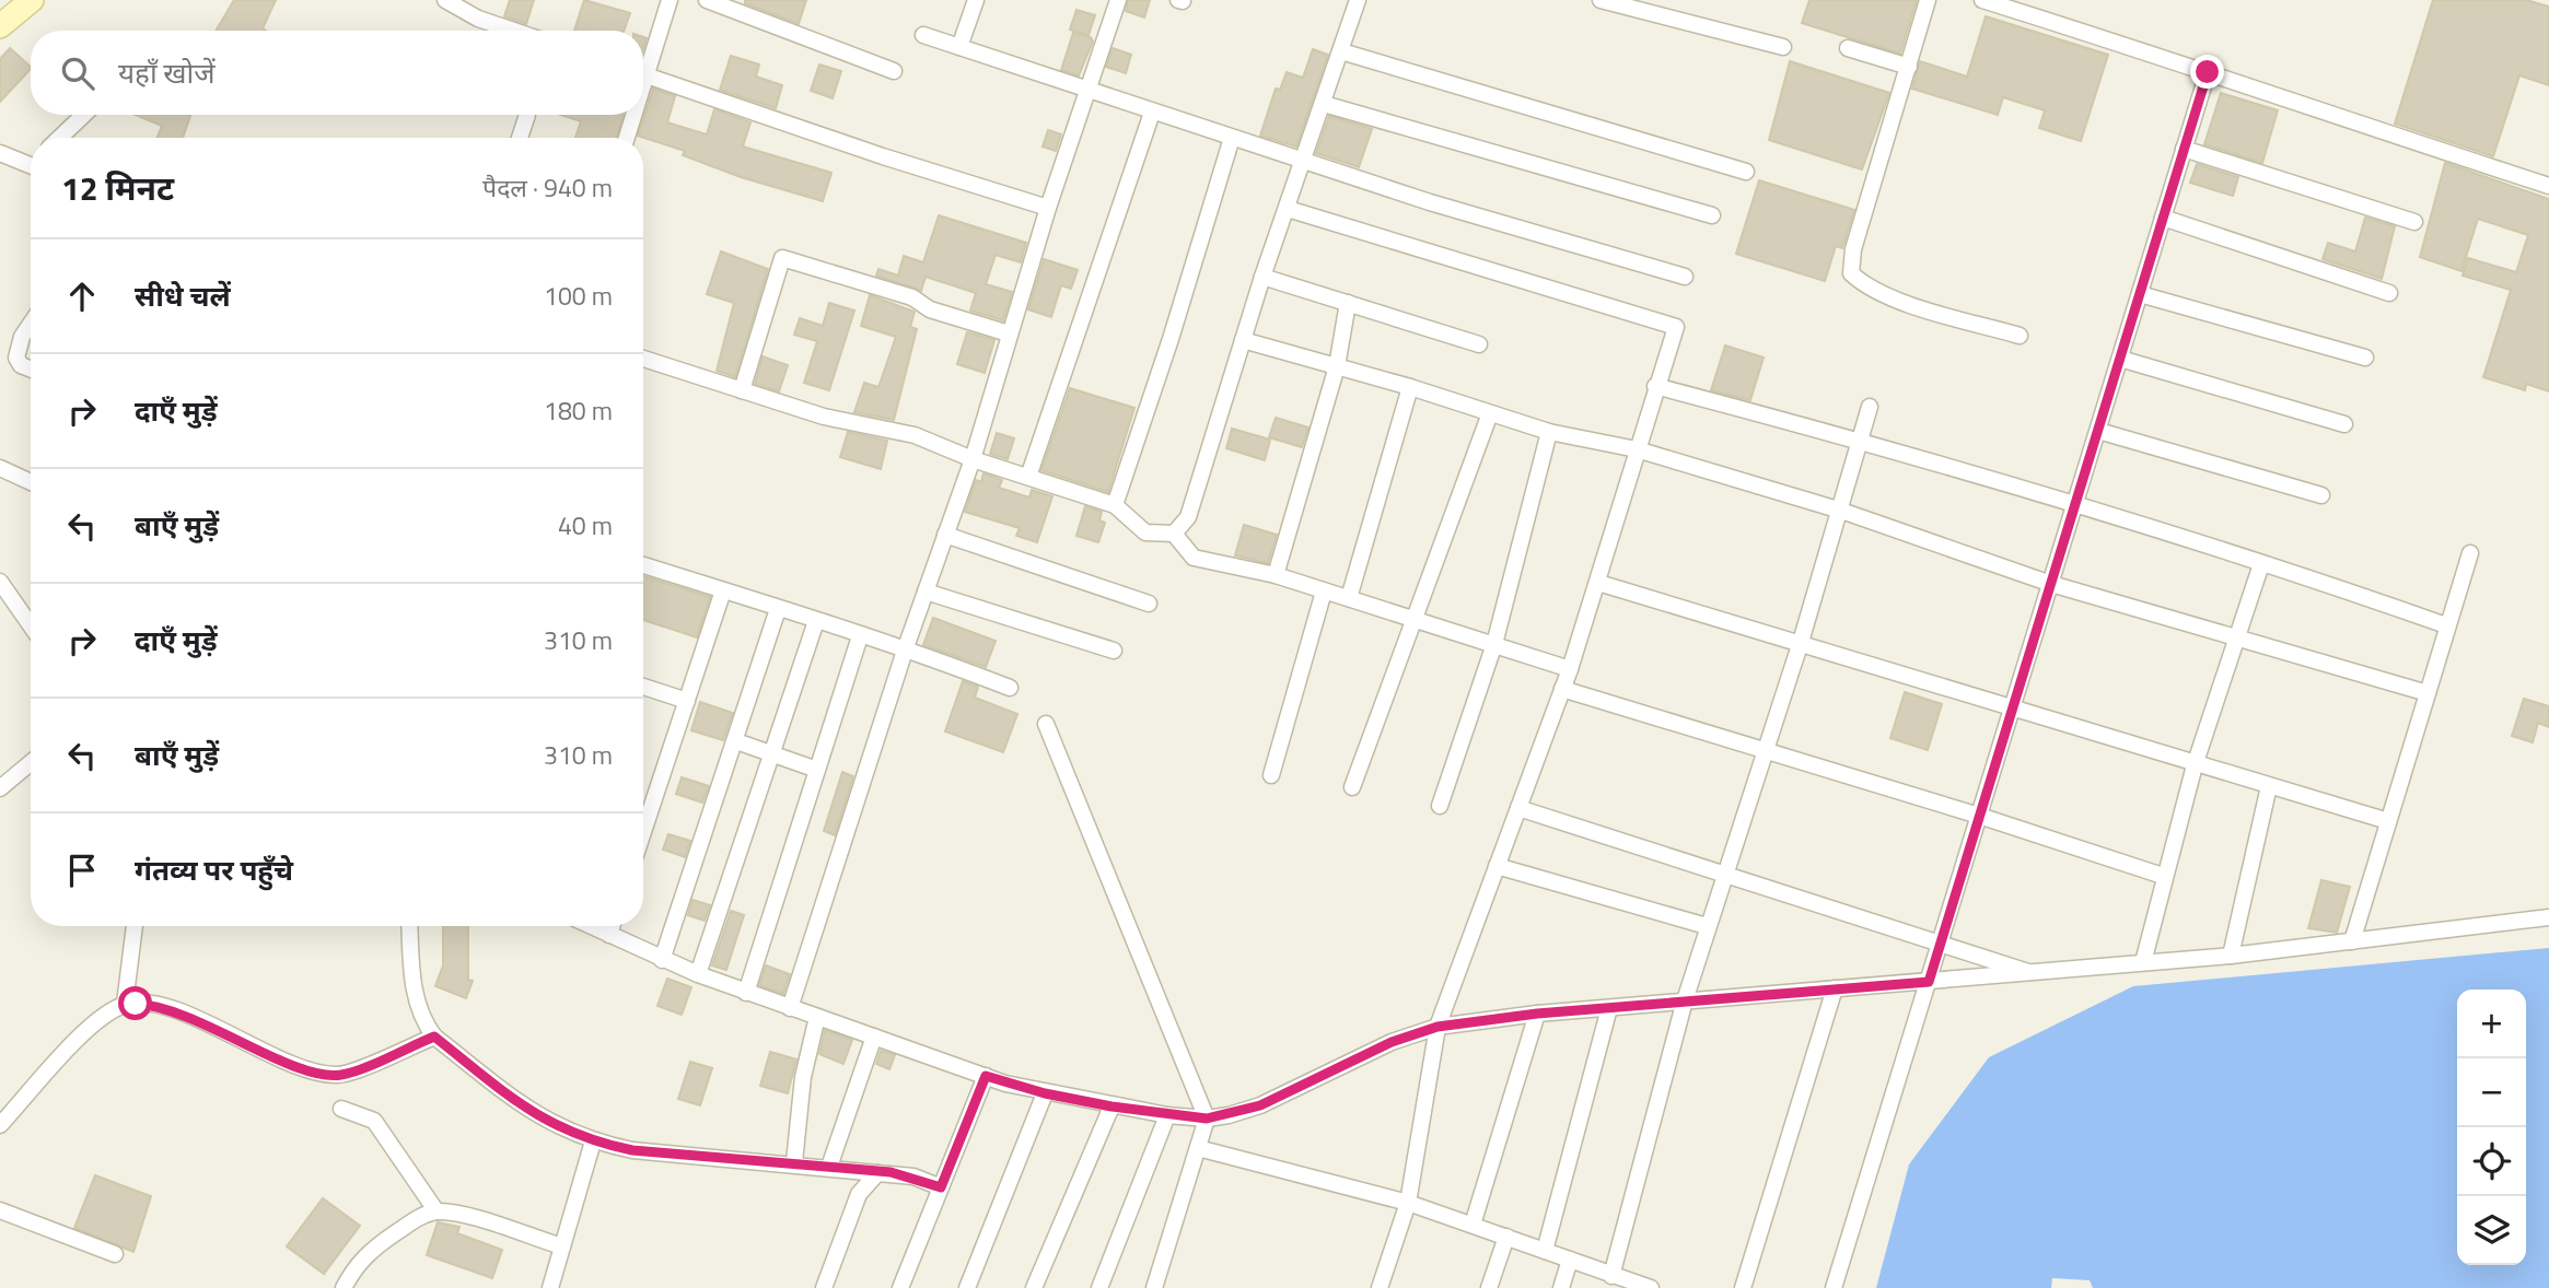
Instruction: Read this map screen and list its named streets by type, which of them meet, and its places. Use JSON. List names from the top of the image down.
{
  "page": {
    "search": "यहाँ खोजें",
    "heading": ["12 मिनट", "पैदल · 940 m"],
    "list": [
      ["सीधे चलें", "100 m"],
      ["दाएँ मुड़ें", "180 m"],
      ["बाएँ मुड़ें", "40 m"],
      ["दाएँ मुड़ें", "310 m"],
      ["बाएँ मुड़ें", "310 m"],
      "गंतव्य पर पहुँचे"
    ],
    "map_buttons": ["+", "−"]
  }
}
